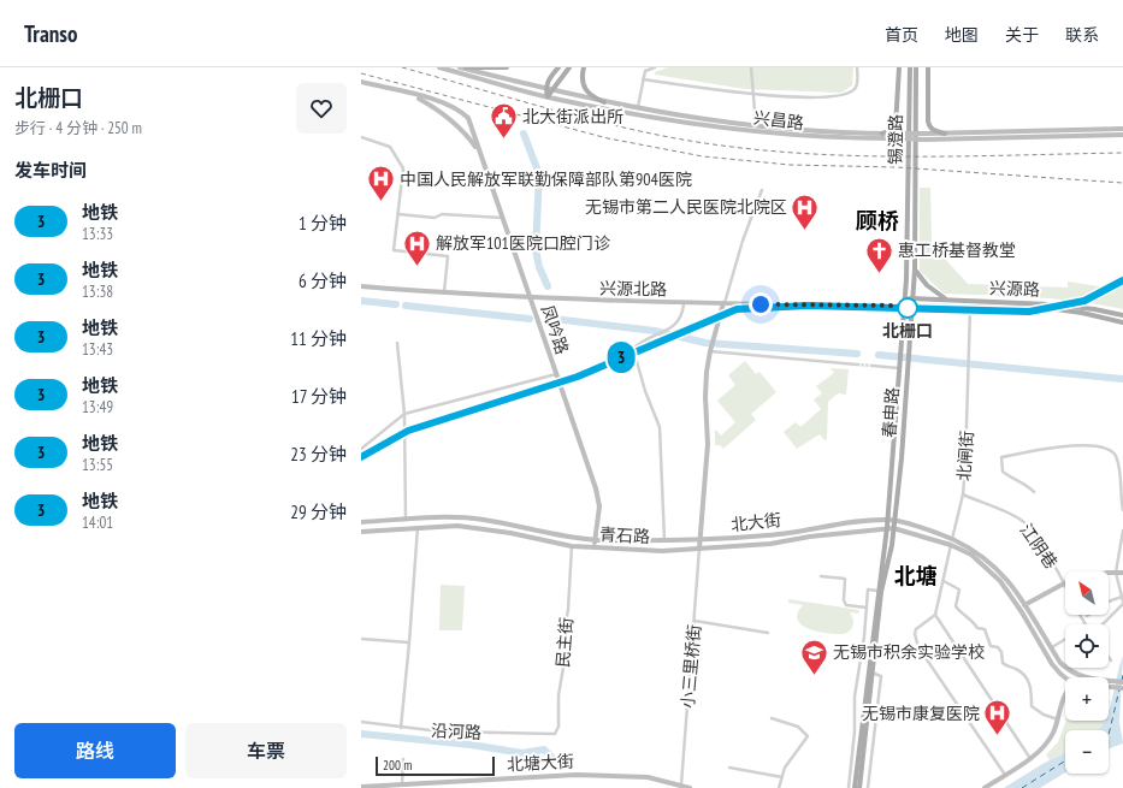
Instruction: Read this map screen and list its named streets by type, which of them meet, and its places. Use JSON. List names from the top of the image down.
{
  "streets": {
    "main road": [
      "兴昌路",
      "锡澄路",
      "兴源北路",
      "兴源路",
      "凤吟路",
      "春申路",
      "北大街",
      "青石路",
      "北塘大街"
    ],
    "street": [
      "北闸街",
      "江阴巷",
      "民主街",
      "小三里桥街",
      "沿河路"
    ]
  },
  "crossings": [
    ["锡澄路", "春申路"],
    ["兴源北路", "兴源路"],
    ["兴源北路", "凤吟路"],
    ["兴源北路", "春申路"],
    ["兴源路", "春申路"],
    ["兴源路", "北闸街"],
    ["凤吟路", "北大街"],
    ["凤吟路", "青石路"],
    ["春申路", "北大街"],
    ["春申路", "青石路"],
    ["北闸街", "北大街"],
    ["北闸街", "江阴巷"],
    ["北大街", "青石路"],
    ["青石路", "民主街"],
    ["青石路", "小三里桥街"],
    ["民主街", "沿河路"],
    ["小三里桥街", "北塘大街"]
  ],
  "districts": ["顾桥", "北塘"],
  "places": {
    "public building": ["北大街派出所"],
    "hospital": [
      "中国人民解放军联勤保障部队第904医院",
      "无锡市第二人民医院北院区",
      "解放军101医院口腔门诊",
      "无锡市康复医院"
    ],
    "church": ["惠工桥基督教堂"],
    "other": ["北栅口"],
    "school or university": ["无锡市积余实验学校"]
  },
  "lines": ["metro line 3"],
  "scale_bar": "200 m",
  "north": "top left",
  "page": {
    "header": "Transo",
    "nav": [
      "首页",
      "地图",
      "关于",
      "联系"
    ],
    "heading": [
      ["北栅口", "步行 · 4 分钟 · 250 m"],
      "发车时间"
    ],
    "on_map": "3",
    "list": [
      {
        "mark": "3",
        "name": "地铁",
        "note": "13:33",
        "value": "1 分钟"
      },
      {
        "mark": "3",
        "name": "地铁",
        "note": "13:38",
        "value": "6 分钟"
      },
      {
        "mark": "3",
        "name": "地铁",
        "note": "13:43",
        "value": "11 分钟"
      },
      {
        "mark": "3",
        "name": "地铁",
        "note": "13:49",
        "value": "17 分钟"
      },
      {
        "mark": "3",
        "name": "地铁",
        "note": "13:55",
        "value": "23 分钟"
      },
      {
        "mark": "3",
        "name": "地铁",
        "note": "14:01",
        "value": "29 分钟"
      }
    ],
    "map_buttons": ["+", "−"],
    "buttons": ["路线", "车票"],
    "scale": "200 m"
  }
}
